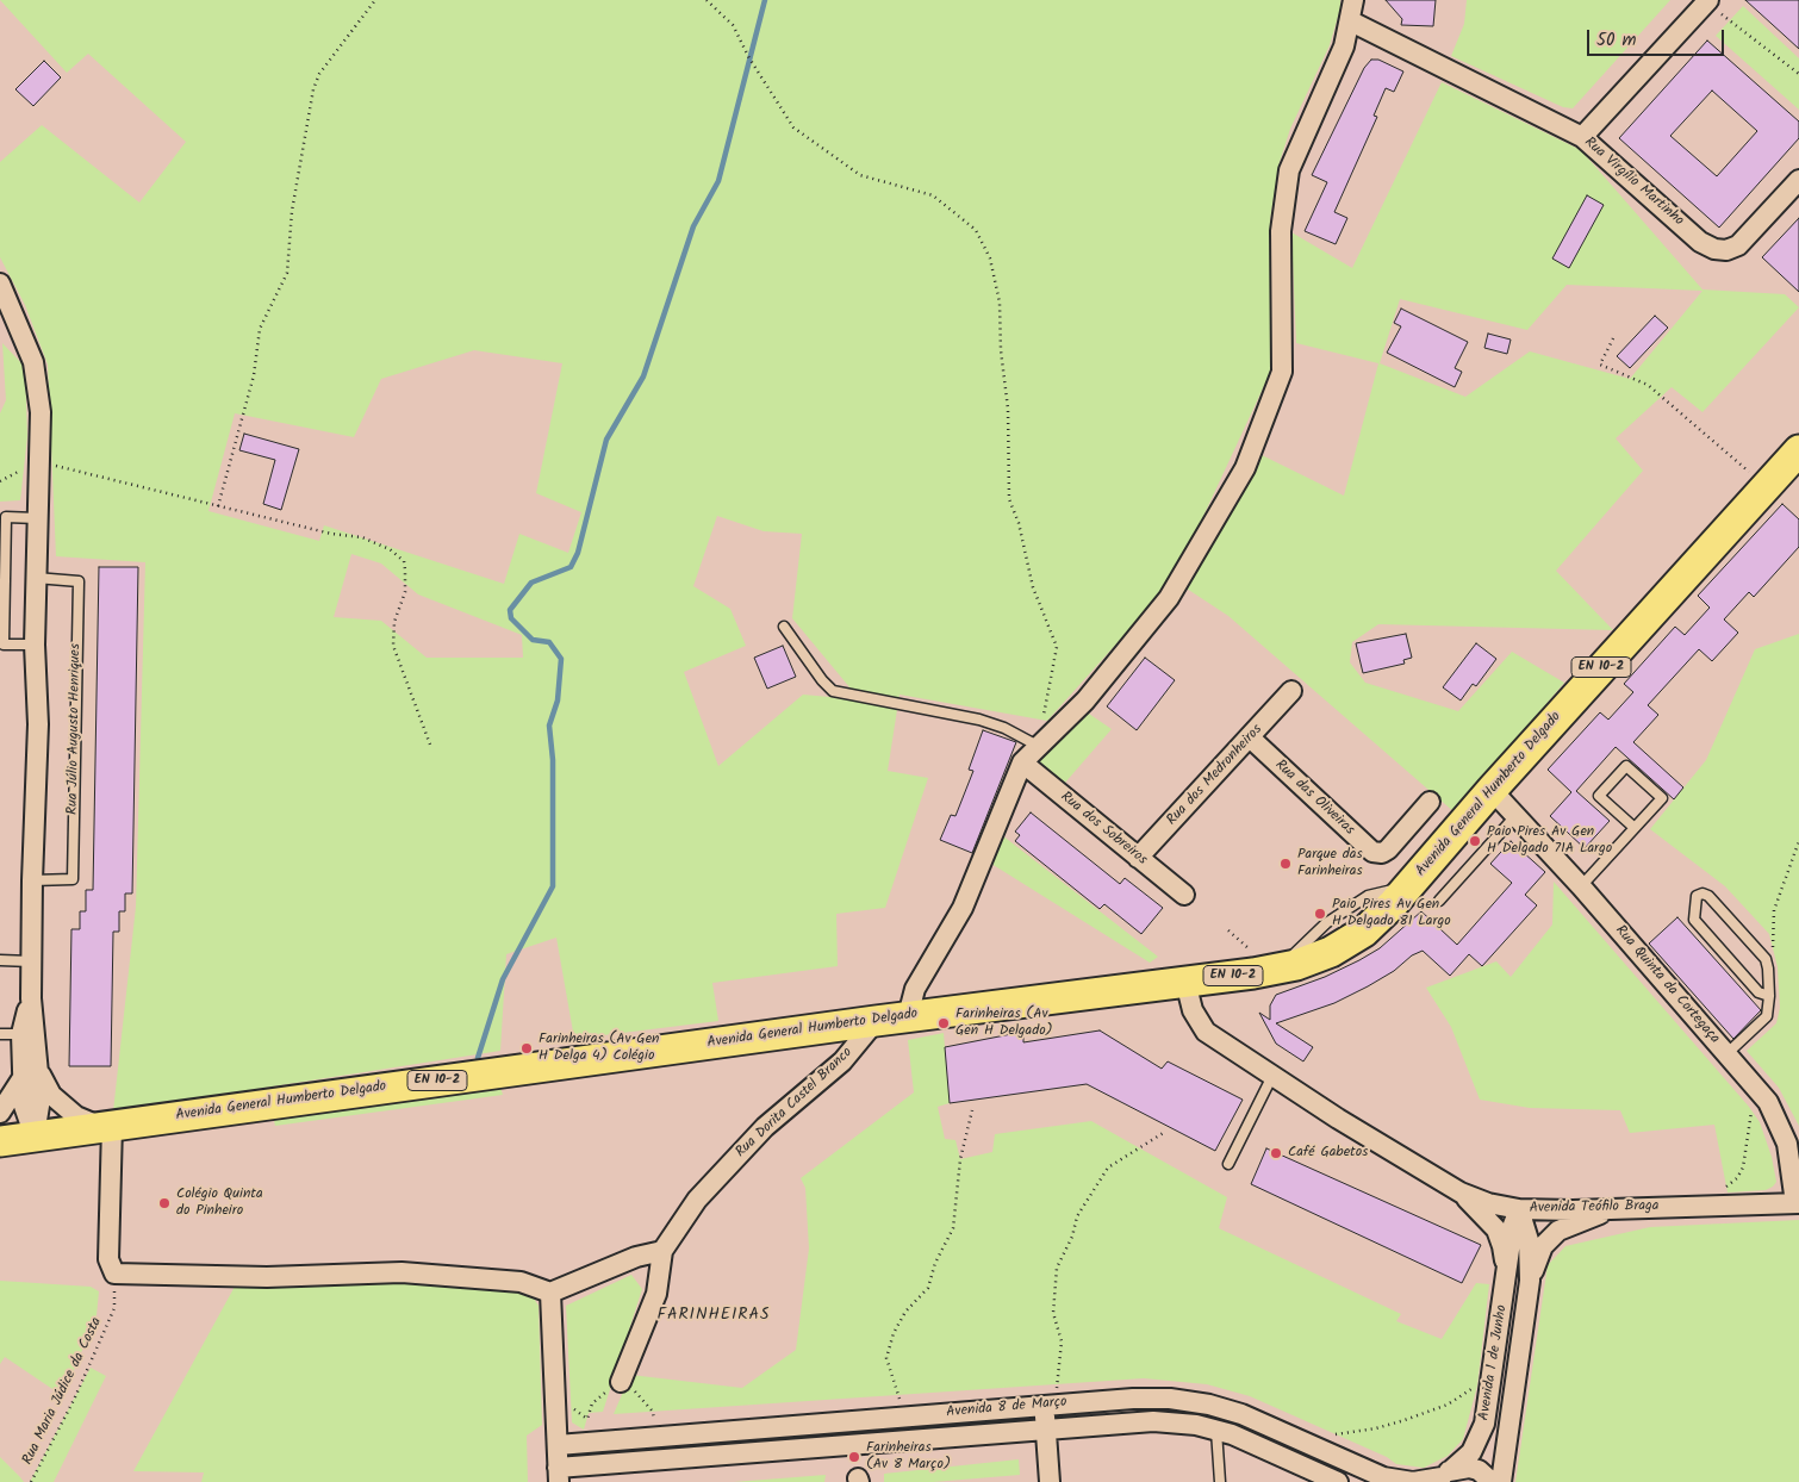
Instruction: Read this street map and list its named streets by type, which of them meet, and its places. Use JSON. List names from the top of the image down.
{
  "streets": {
    "main road": ["EN 10-2", "Avenida General Humberto Delgado"],
    "street": [
      "Rua Virgílio Martinho",
      "Rua dos Medronheiros",
      "Rua das Oliveiras",
      "Rua dos Sobreiros",
      "Rua Quinta da Cortegaça",
      "Rua Dorita Castel Branco",
      "Avenida Teófilo Braga",
      "Avenida 1 de Junho",
      "Avenida 8 de Março"
    ],
    "lane": ["Rua Júlio Augusto Henriques"],
    "path": ["Rua Maria Júdice da Costa"]
  },
  "crossings": [
    ["Rua dos Medronheiros", "Rua das Oliveiras"],
    ["Rua dos Medronheiros", "Rua dos Sobreiros"],
    ["Avenida General Humberto Delgado", "Rua Quinta da Cortegaça"],
    ["Avenida General Humberto Delgado", "Rua Dorita Castel Branco"],
    ["Avenida General Humberto Delgado", "Avenida Teófilo Braga"],
    ["Rua Quinta da Cortegaça", "Avenida Teófilo Braga"],
    ["Avenida Teófilo Braga", "Avenida 1 de Junho"],
    ["Avenida 1 de Junho", "Avenida 8 de Março"]
  ],
  "districts": ["FARINHEIRAS"],
  "places": [
    "Paio Pires Av Gen H Delgado 71A Largo",
    "Parque das Farinheiras",
    "Paio Pires Av Gen H Delgado 81 Largo",
    "Farinheiras (Av Gen H Delgado)",
    "Farinheiras (Av Gen H Delga 4) Colégio",
    "Café Gabetos",
    "Colégio Quinta do Pinheiro",
    "Farinheiras (Av 8 Março)"
  ],
  "scale_bar": "50 m"
}
